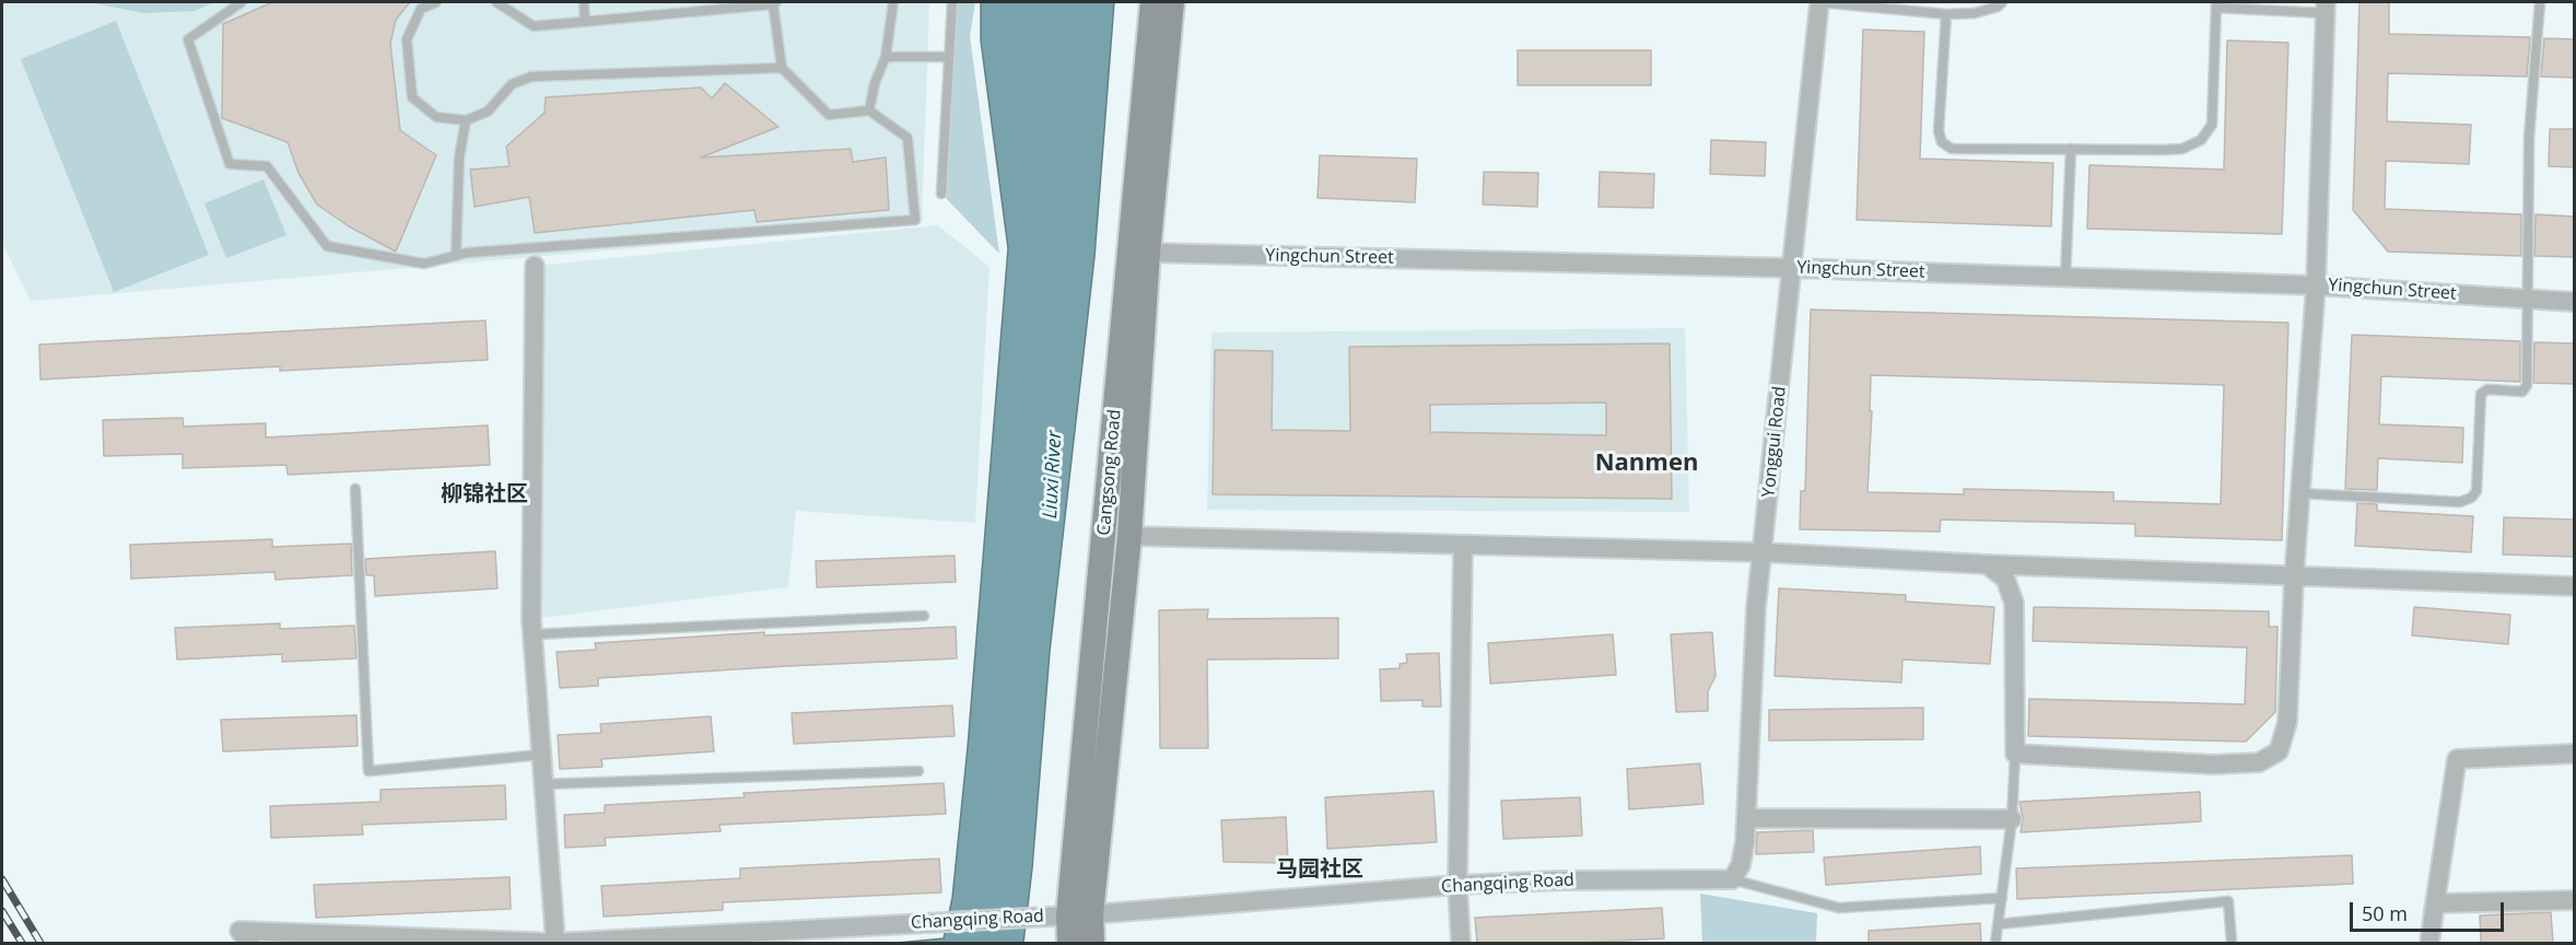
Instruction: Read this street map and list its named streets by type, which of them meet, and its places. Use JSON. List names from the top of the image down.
{
  "streets": {
    "main road": ["Cangsong Road"],
    "street": ["Yingchun Street", "Yonggui Road", "Changqing Road"]
  },
  "crossings": [
    ["Yingchun Street", "Yonggui Road"],
    ["Yingchun Street", "Cangsong Road"],
    ["Yonggui Road", "Changqing Road"],
    ["Cangsong Road", "Changqing Road"]
  ],
  "districts": ["Nanmen", "柳锦社区", "马园社区"],
  "water": ["Liuxi River"],
  "scale_bar": "50 m"
}
